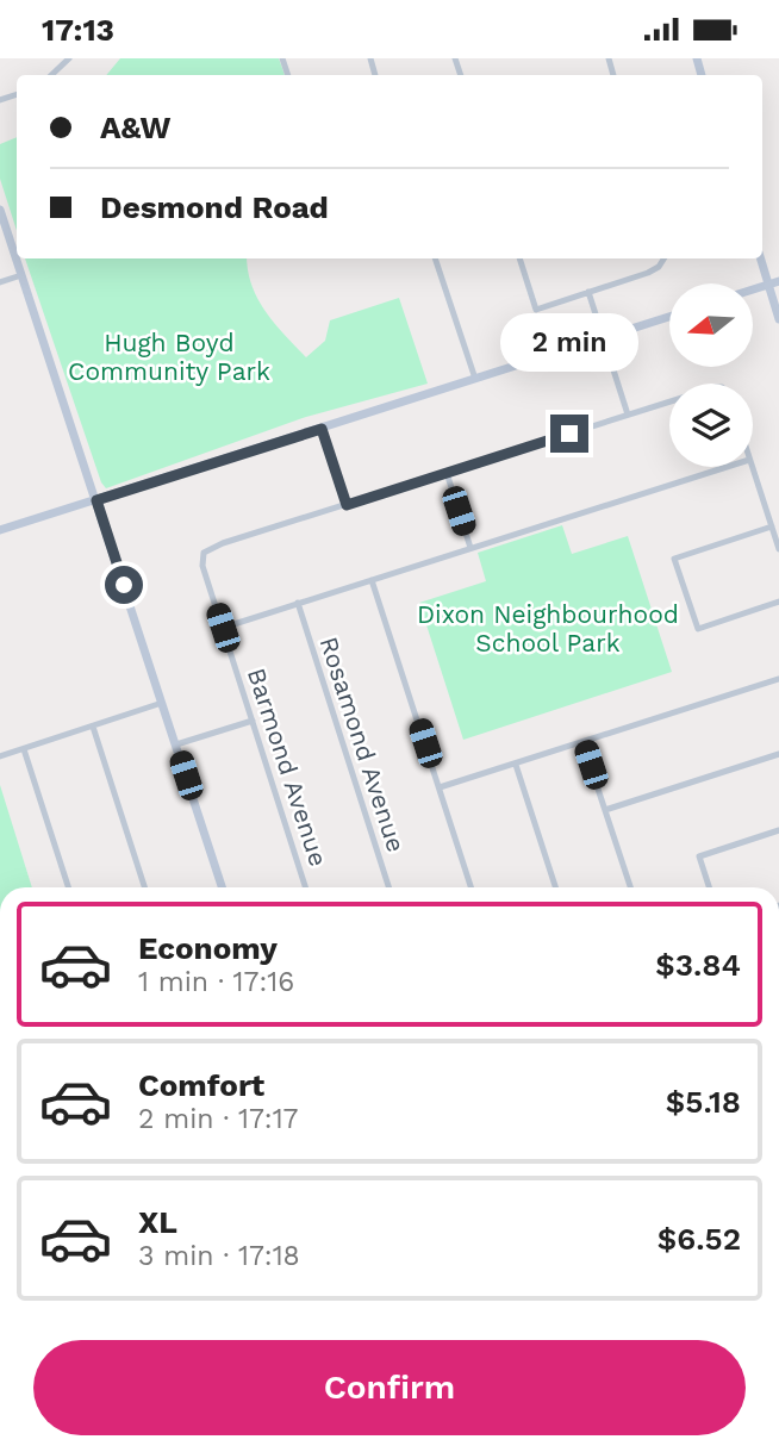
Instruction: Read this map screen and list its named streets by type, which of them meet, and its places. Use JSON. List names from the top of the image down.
{
  "streets": {
    "street": ["Rosamond Avenue", "Barmond Avenue"]
  },
  "parks": ["Hugh Boyd Community Park", "Dixon Neighbourhood School Park"],
  "north": "left",
  "page": {
    "status": "17:13",
    "banner": ["A&W", "Desmond Road"],
    "bubble": "2 min",
    "list": [
      {
        "name": "Economy",
        "note": "1 min · 17:16",
        "value": "$3.84"
      },
      {
        "name": "Comfort",
        "note": "2 min · 17:17",
        "value": "$5.18"
      },
      {
        "name": "XL",
        "note": "3 min · 17:18",
        "value": "$6.52"
      }
    ],
    "buttons": "Confirm"
  }
}
